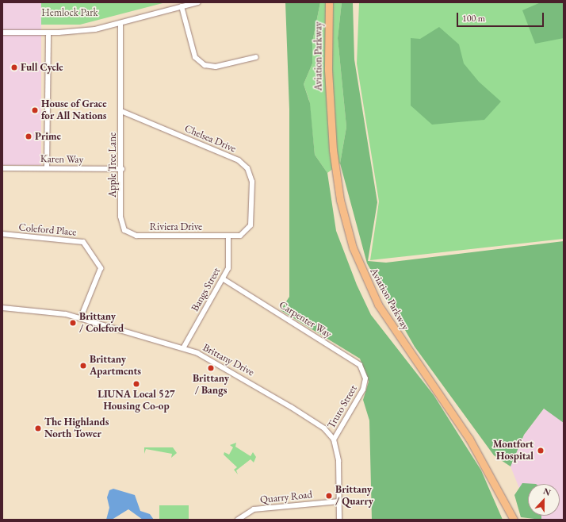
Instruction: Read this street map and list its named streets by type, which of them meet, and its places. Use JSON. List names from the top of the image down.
{
  "streets": {
    "main road": ["Aviation Parkway"],
    "street": [
      "Chelsea Drive",
      "Karen Way",
      "Apple Tree Lane",
      "Riviera Drive",
      "Coleford Place",
      "Bangs Street",
      "Carpenter Way",
      "Brittany Drive",
      "Truro Street",
      "Quarry Road"
    ]
  },
  "crossings": [
    ["Chelsea Drive", "Apple Tree Lane"],
    ["Chelsea Drive", "Riviera Drive"],
    ["Chelsea Drive", "Bangs Street"],
    ["Karen Way", "Apple Tree Lane"],
    ["Apple Tree Lane", "Riviera Drive"],
    ["Riviera Drive", "Bangs Street"],
    ["Coleford Place", "Brittany Drive"],
    ["Bangs Street", "Carpenter Way"],
    ["Bangs Street", "Brittany Drive"],
    ["Carpenter Way", "Truro Street"],
    ["Brittany Drive", "Truro Street"],
    ["Brittany Drive", "Quarry Road"]
  ],
  "parks": ["Hemlock Park"],
  "places": [
    "Full Cycle",
    "House of Grace for All Nations",
    "Prime",
    "Brittany / Coleford",
    "Brittany Apartments",
    "Brittany / Bangs",
    "LIUNA Local 527 Housing Co-op",
    "The Highlands North Tower",
    "Montfort Hospital",
    "Brittany / Quarry"
  ],
  "scale_bar": "100 m",
  "north": "top"
}
